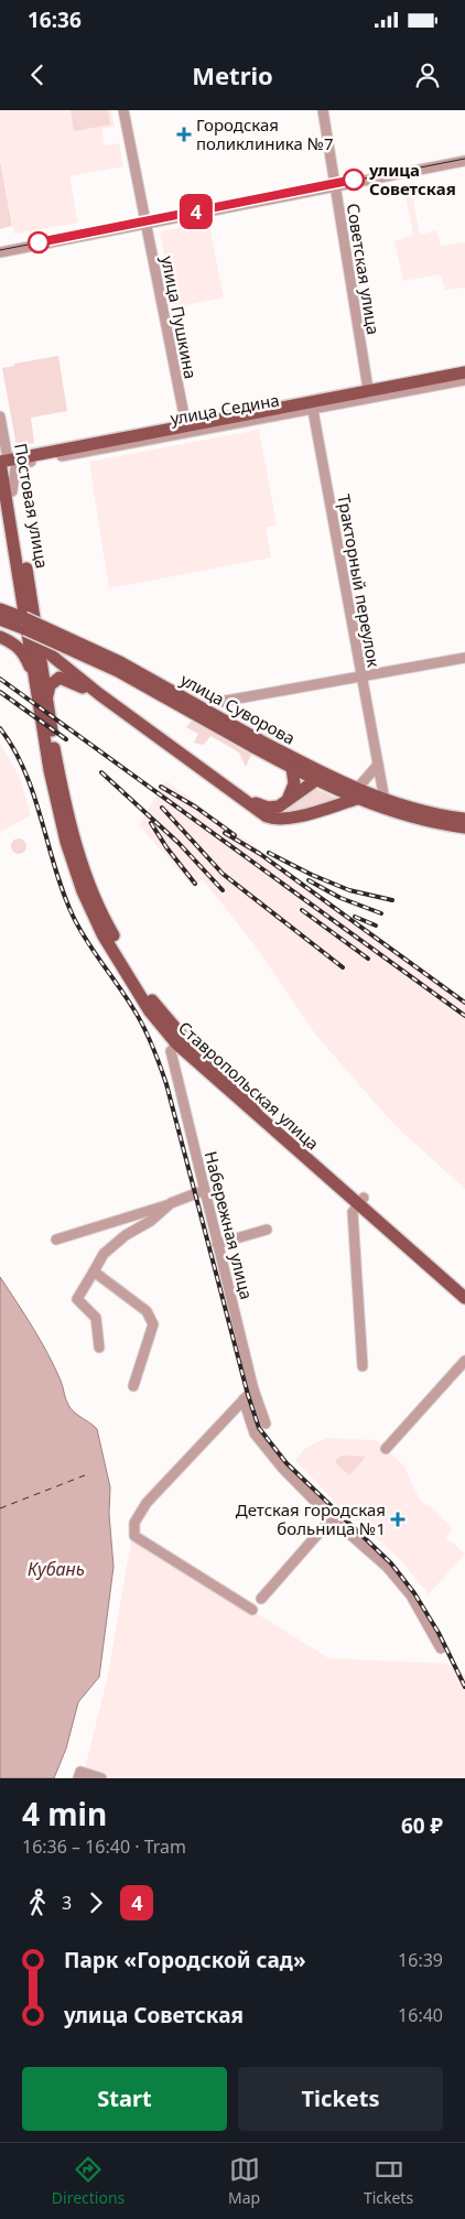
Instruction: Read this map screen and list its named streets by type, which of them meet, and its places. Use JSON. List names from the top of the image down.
{
  "streets": {
    "main road": [
      "улица Седина",
      "Постовая улица",
      "улица Суворова",
      "Ставропольская улица"
    ],
    "street": [
      "Советская улица",
      "улица Пушкина",
      "Тракторный переулок",
      "Набережная улица"
    ]
  },
  "crossings": [
    ["Советская улица", "улица Седина"],
    ["улица Пушкина", "улица Седина"],
    ["улица Седина", "Постовая улица"],
    ["улица Седина", "Тракторный переулок"],
    ["Постовая улица", "Ставропольская улица"],
    ["Тракторный переулок", "улица Суворова"],
    ["Ставропольская улица", "Набережная улица"]
  ],
  "water": ["Кубань"],
  "places": {
    "health": ["Городская поликлиника №7", "Детская городская больница №1"],
    "other": ["улица Советская"]
  },
  "lines": ["tram line 4"],
  "page": {
    "status": "16:36",
    "header": "Metrio",
    "on_map": "4",
    "heading": ["4 min", "16:36 – 16:40 · Tram", "60 ₽"],
    "legs": ["3", "4"],
    "list": [
      {
        "name": "Парк «Городской сад»",
        "value": "16:39"
      },
      {
        "name": "улица Советская",
        "value": "16:40"
      }
    ],
    "buttons": ["Start", "Tickets"],
    "tabs": ["Directions", "Map", "Tickets"]
  }
}
